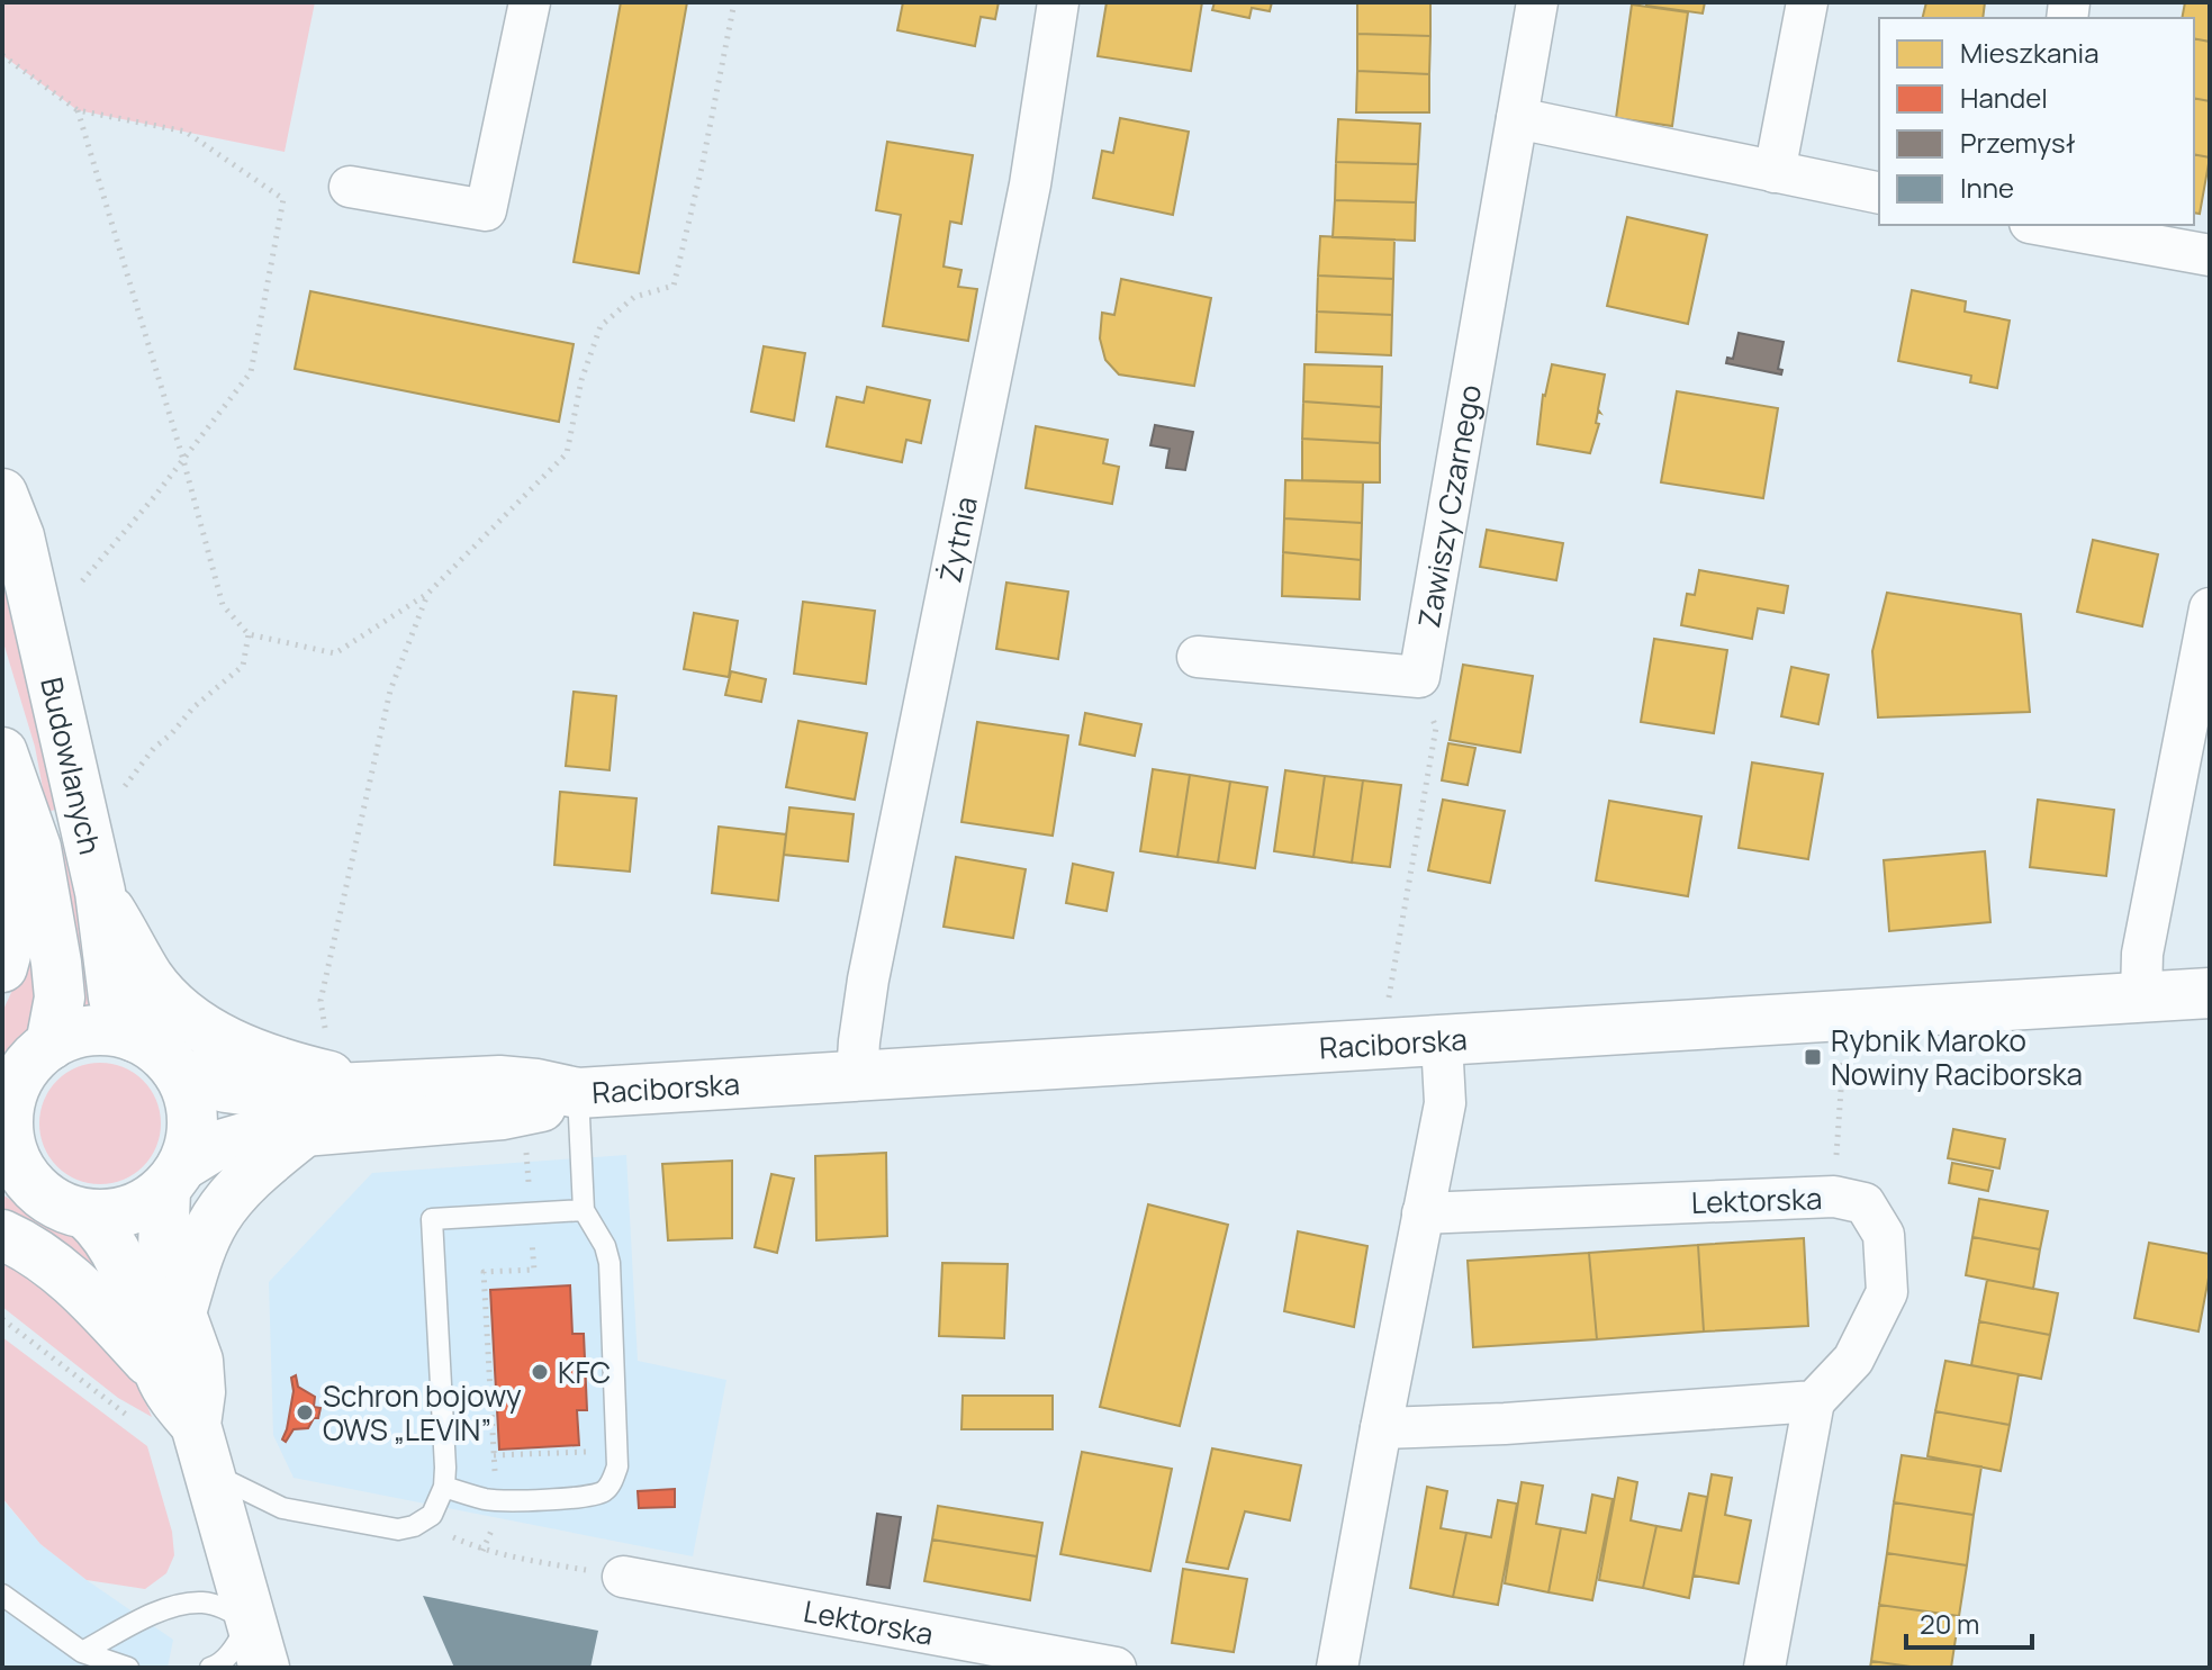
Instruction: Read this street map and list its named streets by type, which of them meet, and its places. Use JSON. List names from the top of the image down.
{
  "streets": {
    "main road": ["Budowlanych", "Raciborska"],
    "street": ["Zawiszy Czarnego", "Żytnia", "Lektorska"]
  },
  "crossings": [
    ["Żytnia", "Raciborska"],
    ["Budowlanych", "Raciborska"]
  ],
  "places": {
    "transit": ["Rybnik Maroko Nowiny Raciborska"],
    "other": ["KFC", "Schron bojowy OWS „LEVIN”"]
  },
  "legend": [
    "Mieszkania",
    "Handel",
    "Przemysł",
    "Inne"
  ],
  "scale_bar": "20 m"
}
